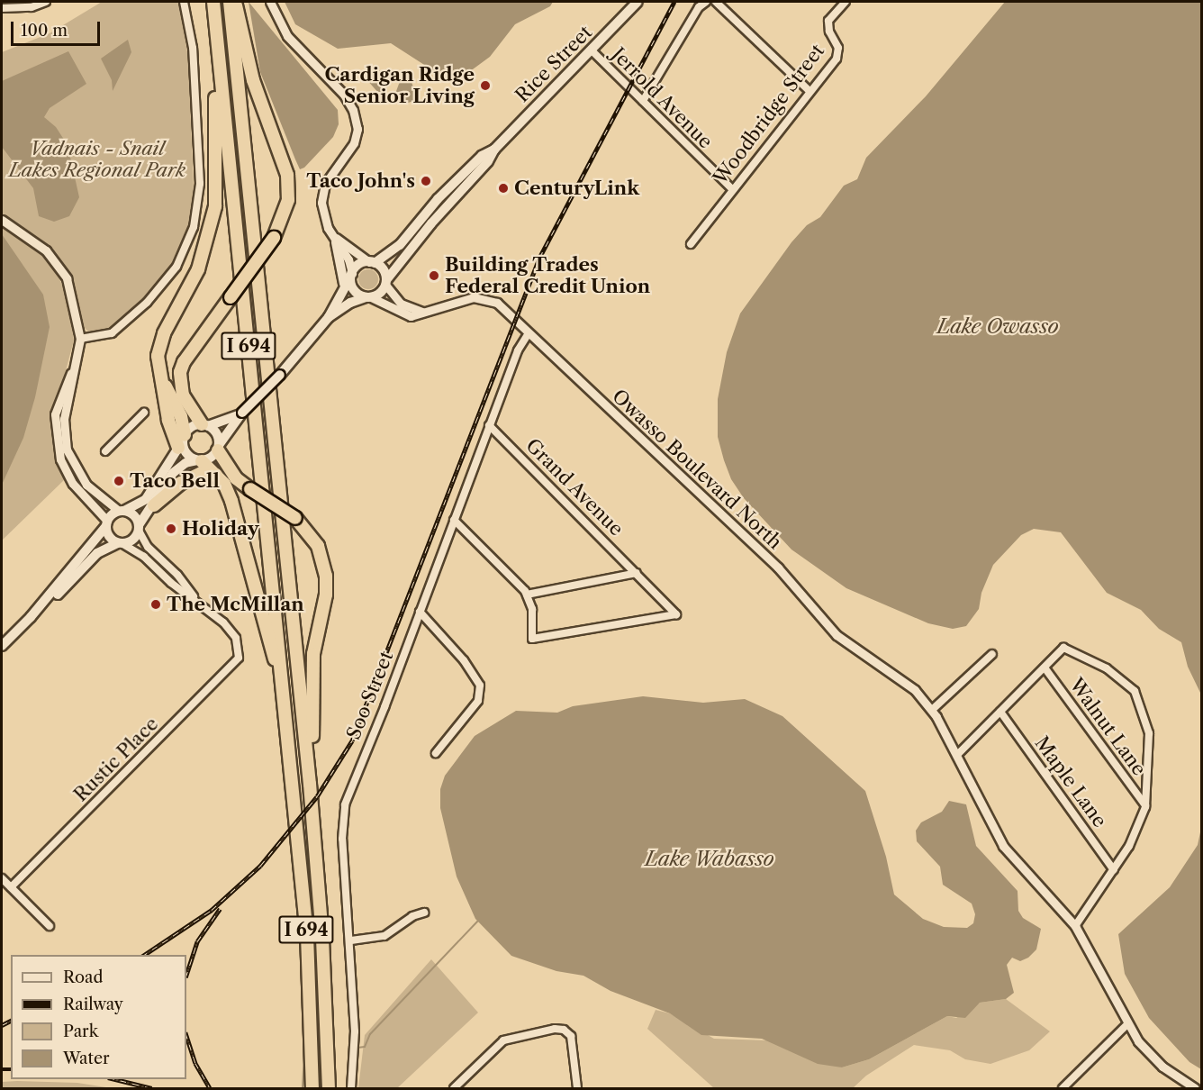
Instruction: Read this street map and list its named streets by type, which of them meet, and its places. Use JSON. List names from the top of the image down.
{
  "streets": {
    "highway": ["I 694"],
    "main road": ["Rice Street"],
    "street": [
      "Jerrold Avenue",
      "Woodbridge Street",
      "Owasso Boulevard North",
      "Grand Avenue",
      "Soo Street",
      "Walnut Lane",
      "Rustic Place",
      "Maple Lane"
    ]
  },
  "crossings": [
    ["Rice Street", "Jerrold Avenue"],
    ["Rice Street", "Owasso Boulevard North"],
    ["Jerrold Avenue", "Woodbridge Street"],
    ["Owasso Boulevard North", "Soo Street"],
    ["Grand Avenue", "Soo Street"]
  ],
  "water": ["Lake Owasso", "Lake Wabasso"],
  "parks": ["Vadnais - Snail Lakes Regional Park"],
  "places": [
    "Cardigan Ridge Senior Living",
    "Taco John's",
    "CenturyLink",
    "Building Trades Federal Credit Union",
    "Taco Bell",
    "Holiday",
    "The McMillan"
  ],
  "legend": [
    "Road",
    "Railway",
    "Park",
    "Water"
  ],
  "scale_bar": "100 m"
}
